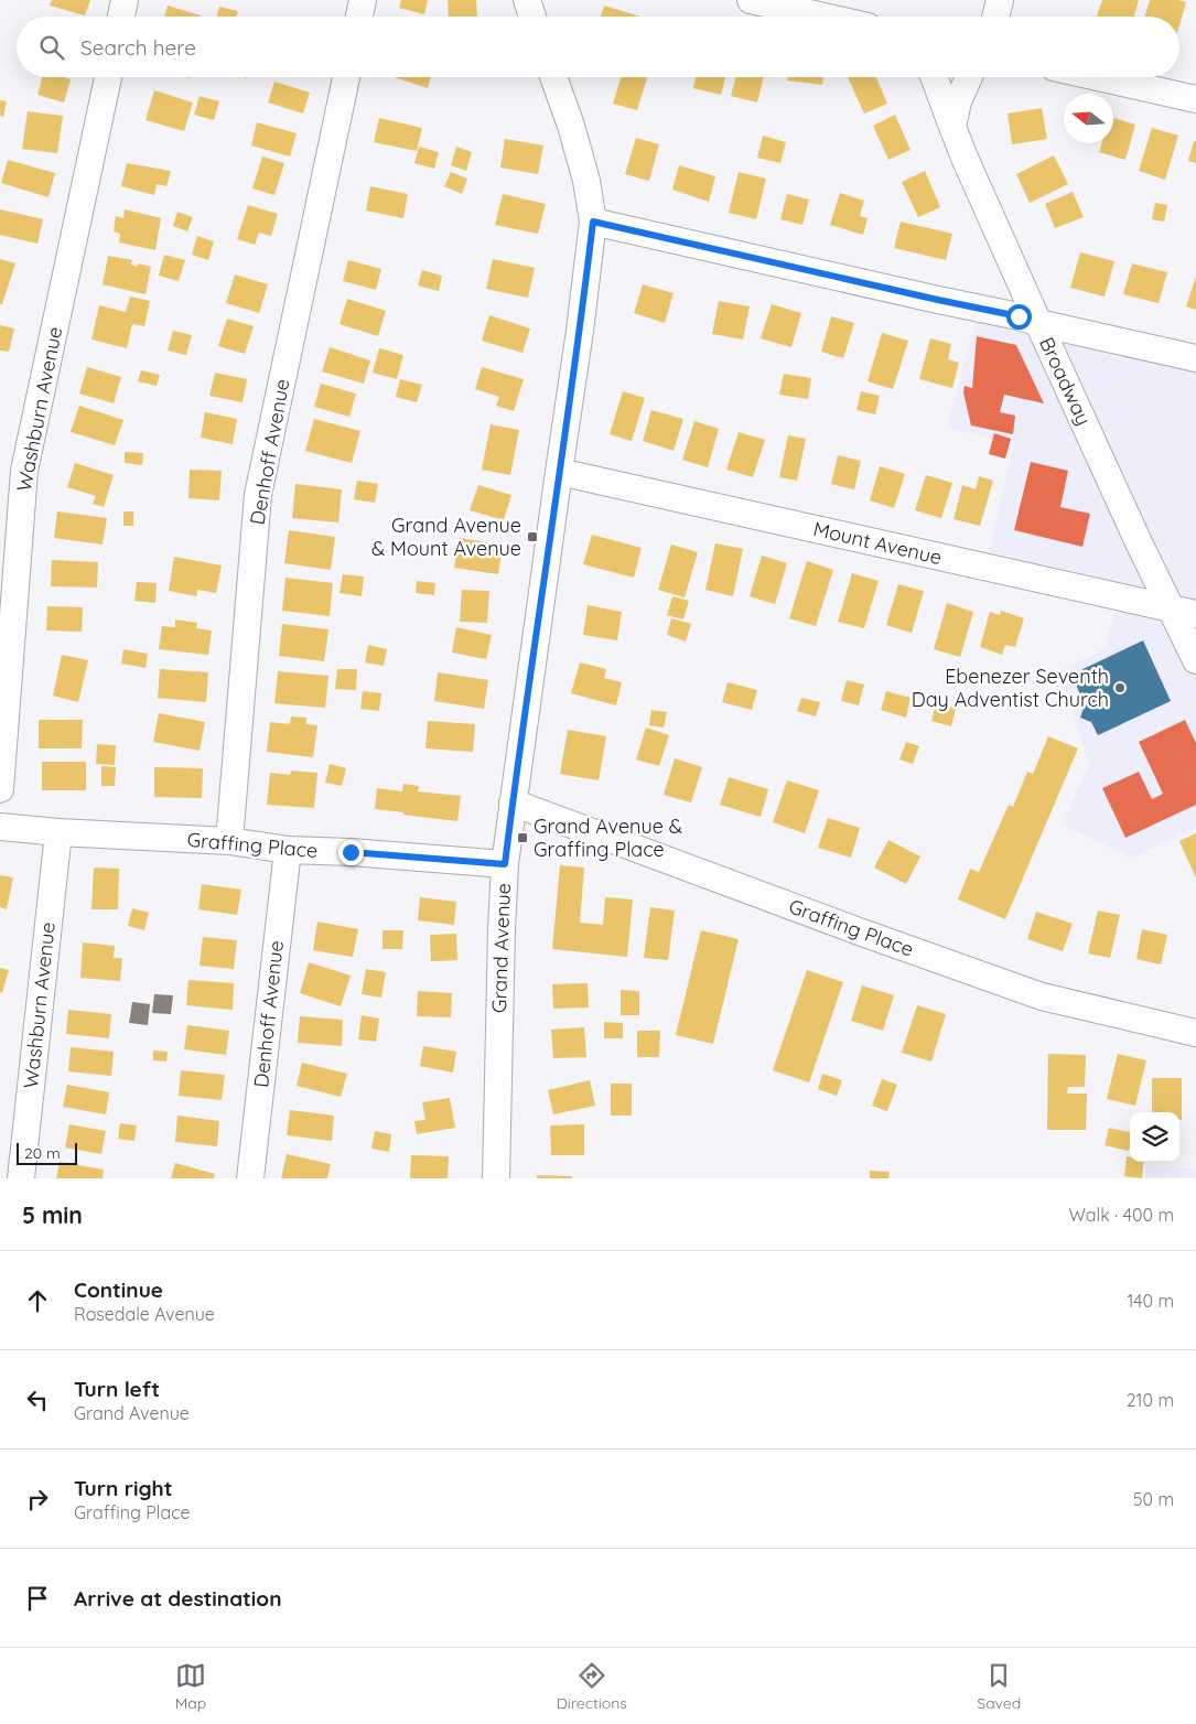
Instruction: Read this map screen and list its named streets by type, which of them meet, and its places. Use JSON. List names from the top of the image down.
{
  "streets": {
    "street": [
      "Broadway",
      "Washburn Avenue",
      "Denhoff Avenue",
      "Mount Avenue",
      "Graffing Place",
      "Grand Avenue"
    ]
  },
  "crossings": [
    ["Broadway", "Mount Avenue"],
    ["Washburn Avenue", "Graffing Place"],
    ["Denhoff Avenue", "Graffing Place"],
    ["Mount Avenue", "Grand Avenue"],
    ["Graffing Place", "Grand Avenue"]
  ],
  "places": {
    "transit": ["Grand Avenue & Mount Avenue", "Grand Avenue & Graffing Place"],
    "other": ["Ebenezer Seventh Day Adventist Church"]
  },
  "scale_bar": "20 m",
  "north": "left",
  "page": {
    "search": "Search here",
    "scale": "20 m",
    "heading": ["5 min", "Walk · 400 m"],
    "list": [
      ["Continue", "Rosedale Avenue", "140 m"],
      ["Turn left", "Grand Avenue", "210 m"],
      ["Turn right", "Graffing Place", "50 m"],
      "Arrive at destination"
    ],
    "nav": ["Map", "Directions", "Saved"]
  }
}
